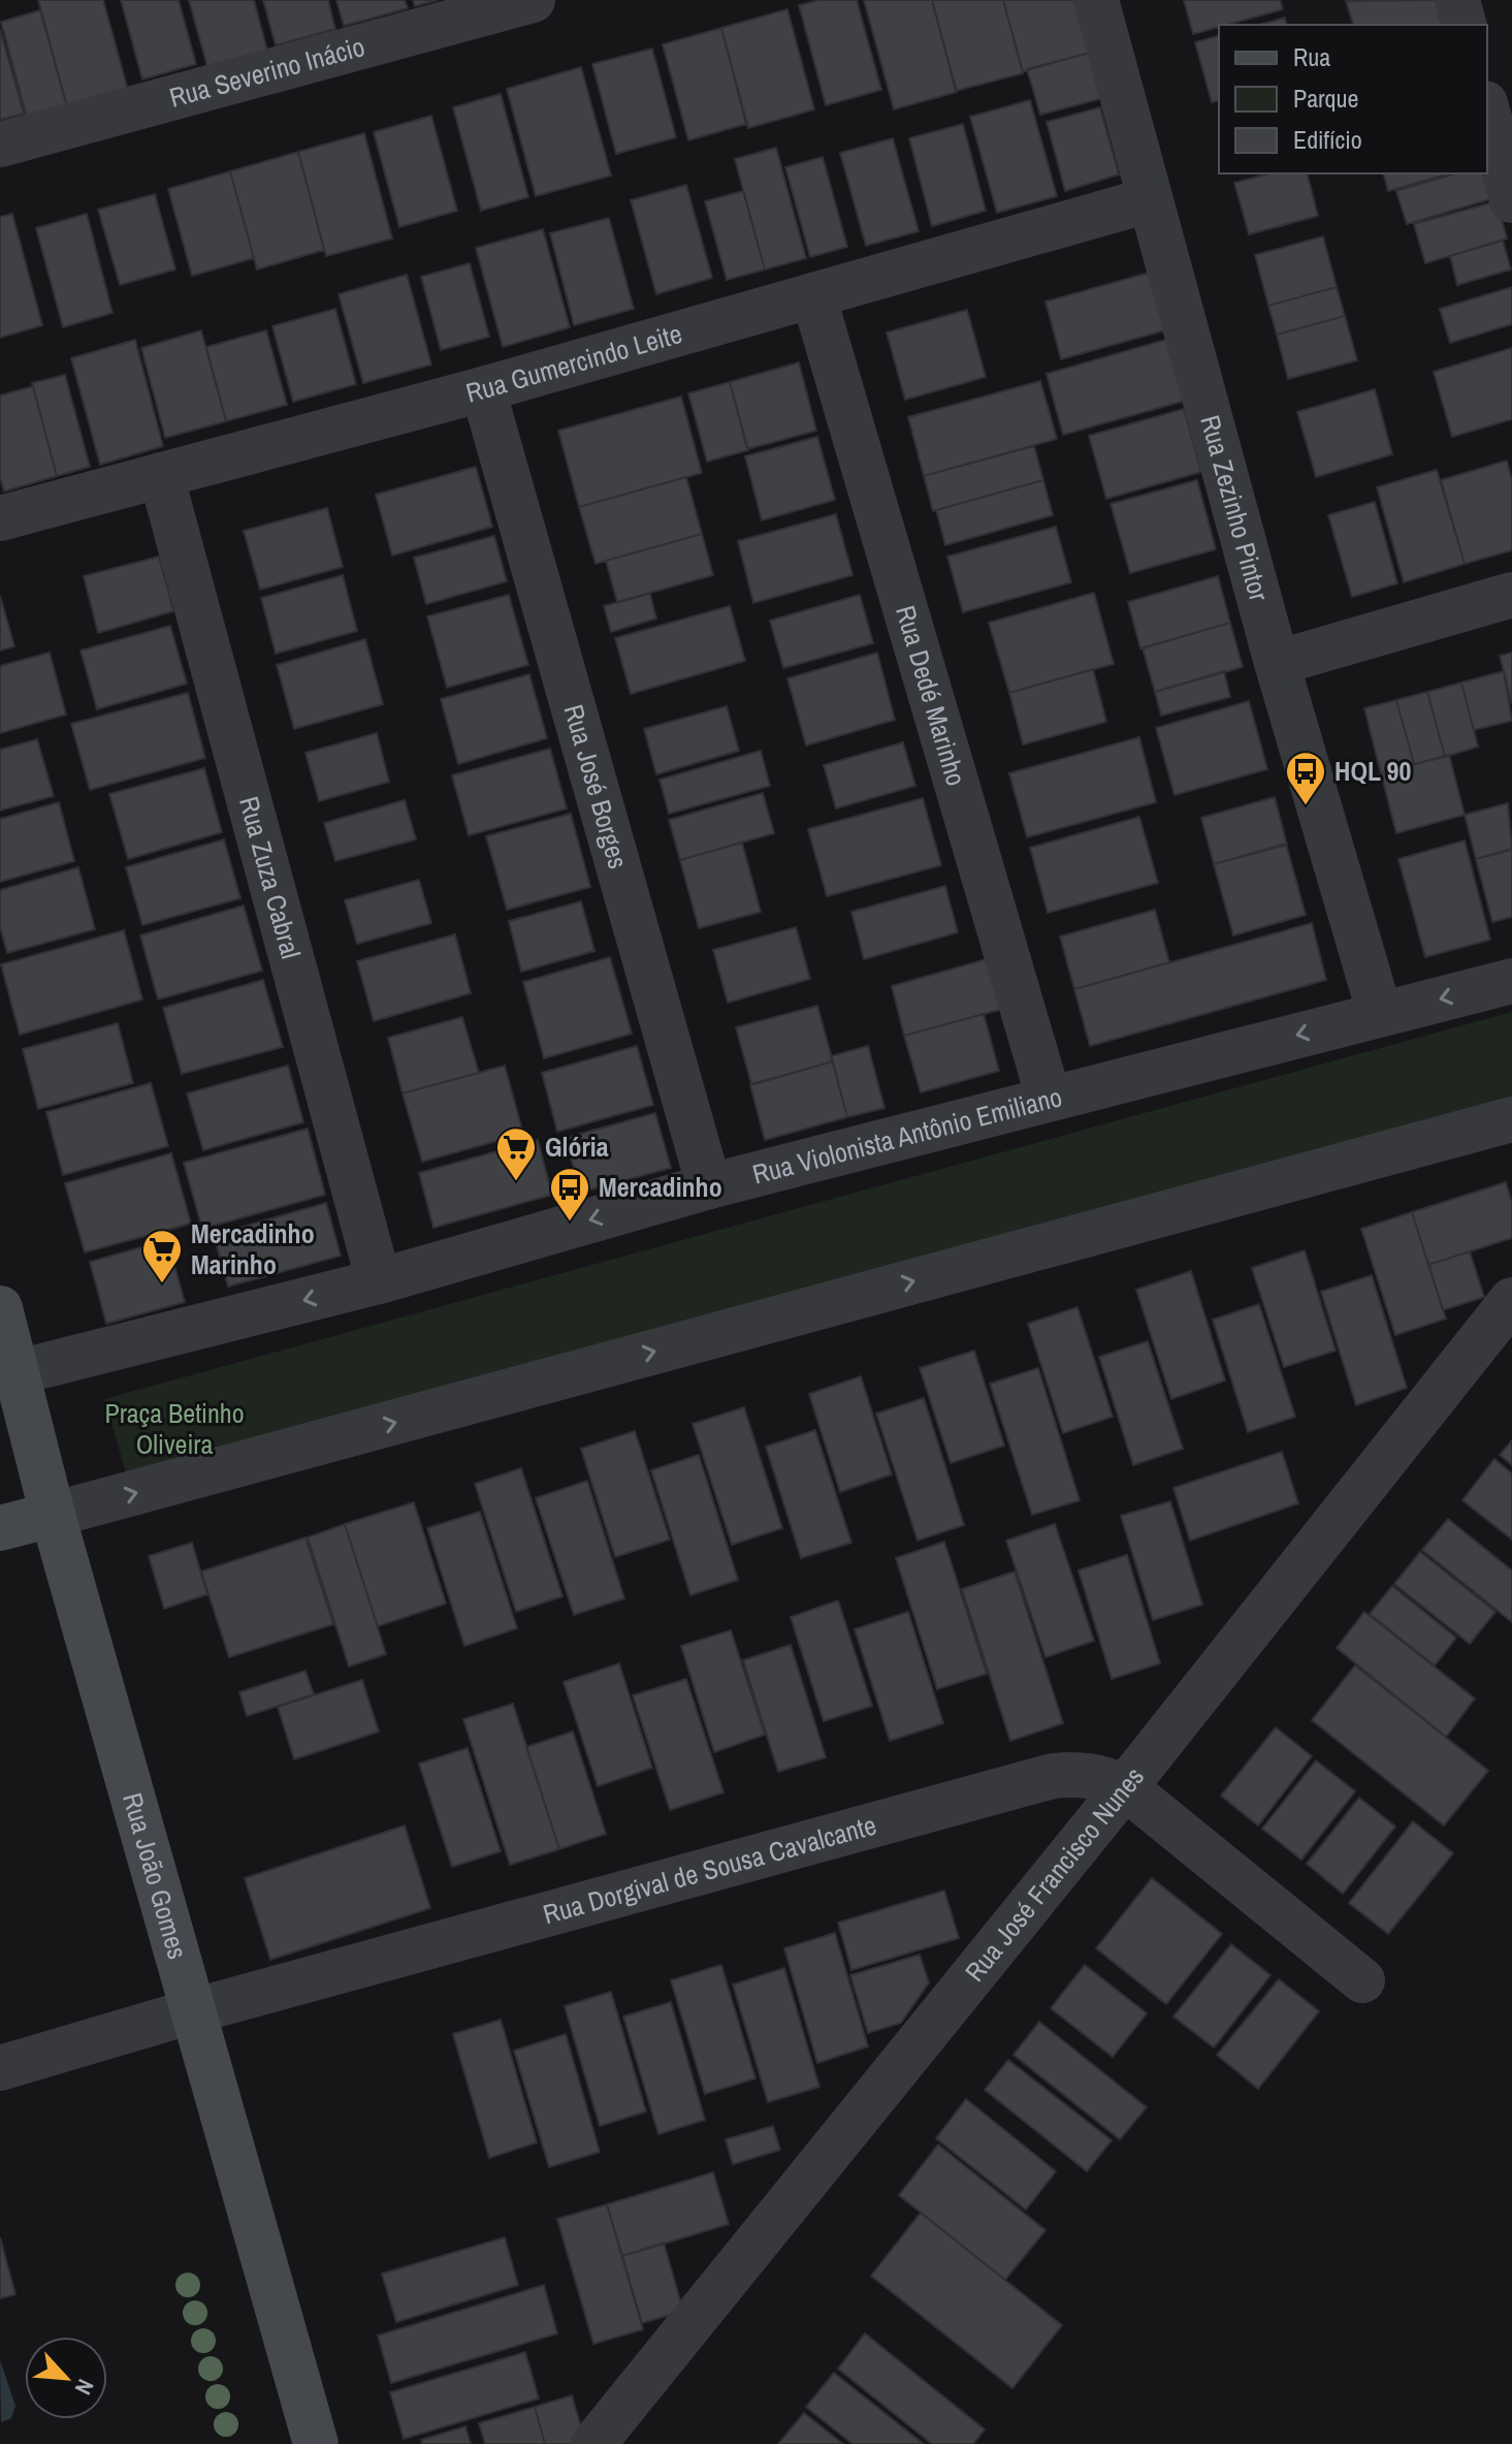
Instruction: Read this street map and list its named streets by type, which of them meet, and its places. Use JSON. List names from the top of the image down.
{
  "streets": {
    "street": [
      "Rua Severino Inácio",
      "Rua Gumercindo Leite",
      "Rua Zezinho Pintor",
      "Rua Dedé Marinho",
      "Rua José Borges",
      "Rua Zuza Cabral",
      "Rua Violonista Antônio Emiliano",
      "Rua Dorgival de Sousa Cavalcante",
      "Rua José Francisco Nunes",
      "Rua João Gomes"
    ]
  },
  "crossings": [
    ["Rua Gumercindo Leite", "Rua Zezinho Pintor"],
    ["Rua Gumercindo Leite", "Rua Dedé Marinho"],
    ["Rua Gumercindo Leite", "Rua José Borges"],
    ["Rua Gumercindo Leite", "Rua Zuza Cabral"],
    ["Rua Zezinho Pintor", "Rua Violonista Antônio Emiliano"],
    ["Rua Dedé Marinho", "Rua Violonista Antônio Emiliano"],
    ["Rua José Borges", "Rua Violonista Antônio Emiliano"],
    ["Rua Zuza Cabral", "Rua Violonista Antônio Emiliano"],
    ["Rua Violonista Antônio Emiliano", "Rua João Gomes"],
    ["Rua Dorgival de Sousa Cavalcante", "Rua José Francisco Nunes"],
    ["Rua Dorgival de Sousa Cavalcante", "Rua João Gomes"]
  ],
  "parks": ["Praça Betinho Oliveira"],
  "places": {
    "bus stop": ["HQL 90", "Mercadinho"],
    "supermarket": ["Glória", "Mercadinho Marinho"]
  },
  "legend": ["Rua", "Parque", "Edifício"],
  "north": "bottom right"
}
